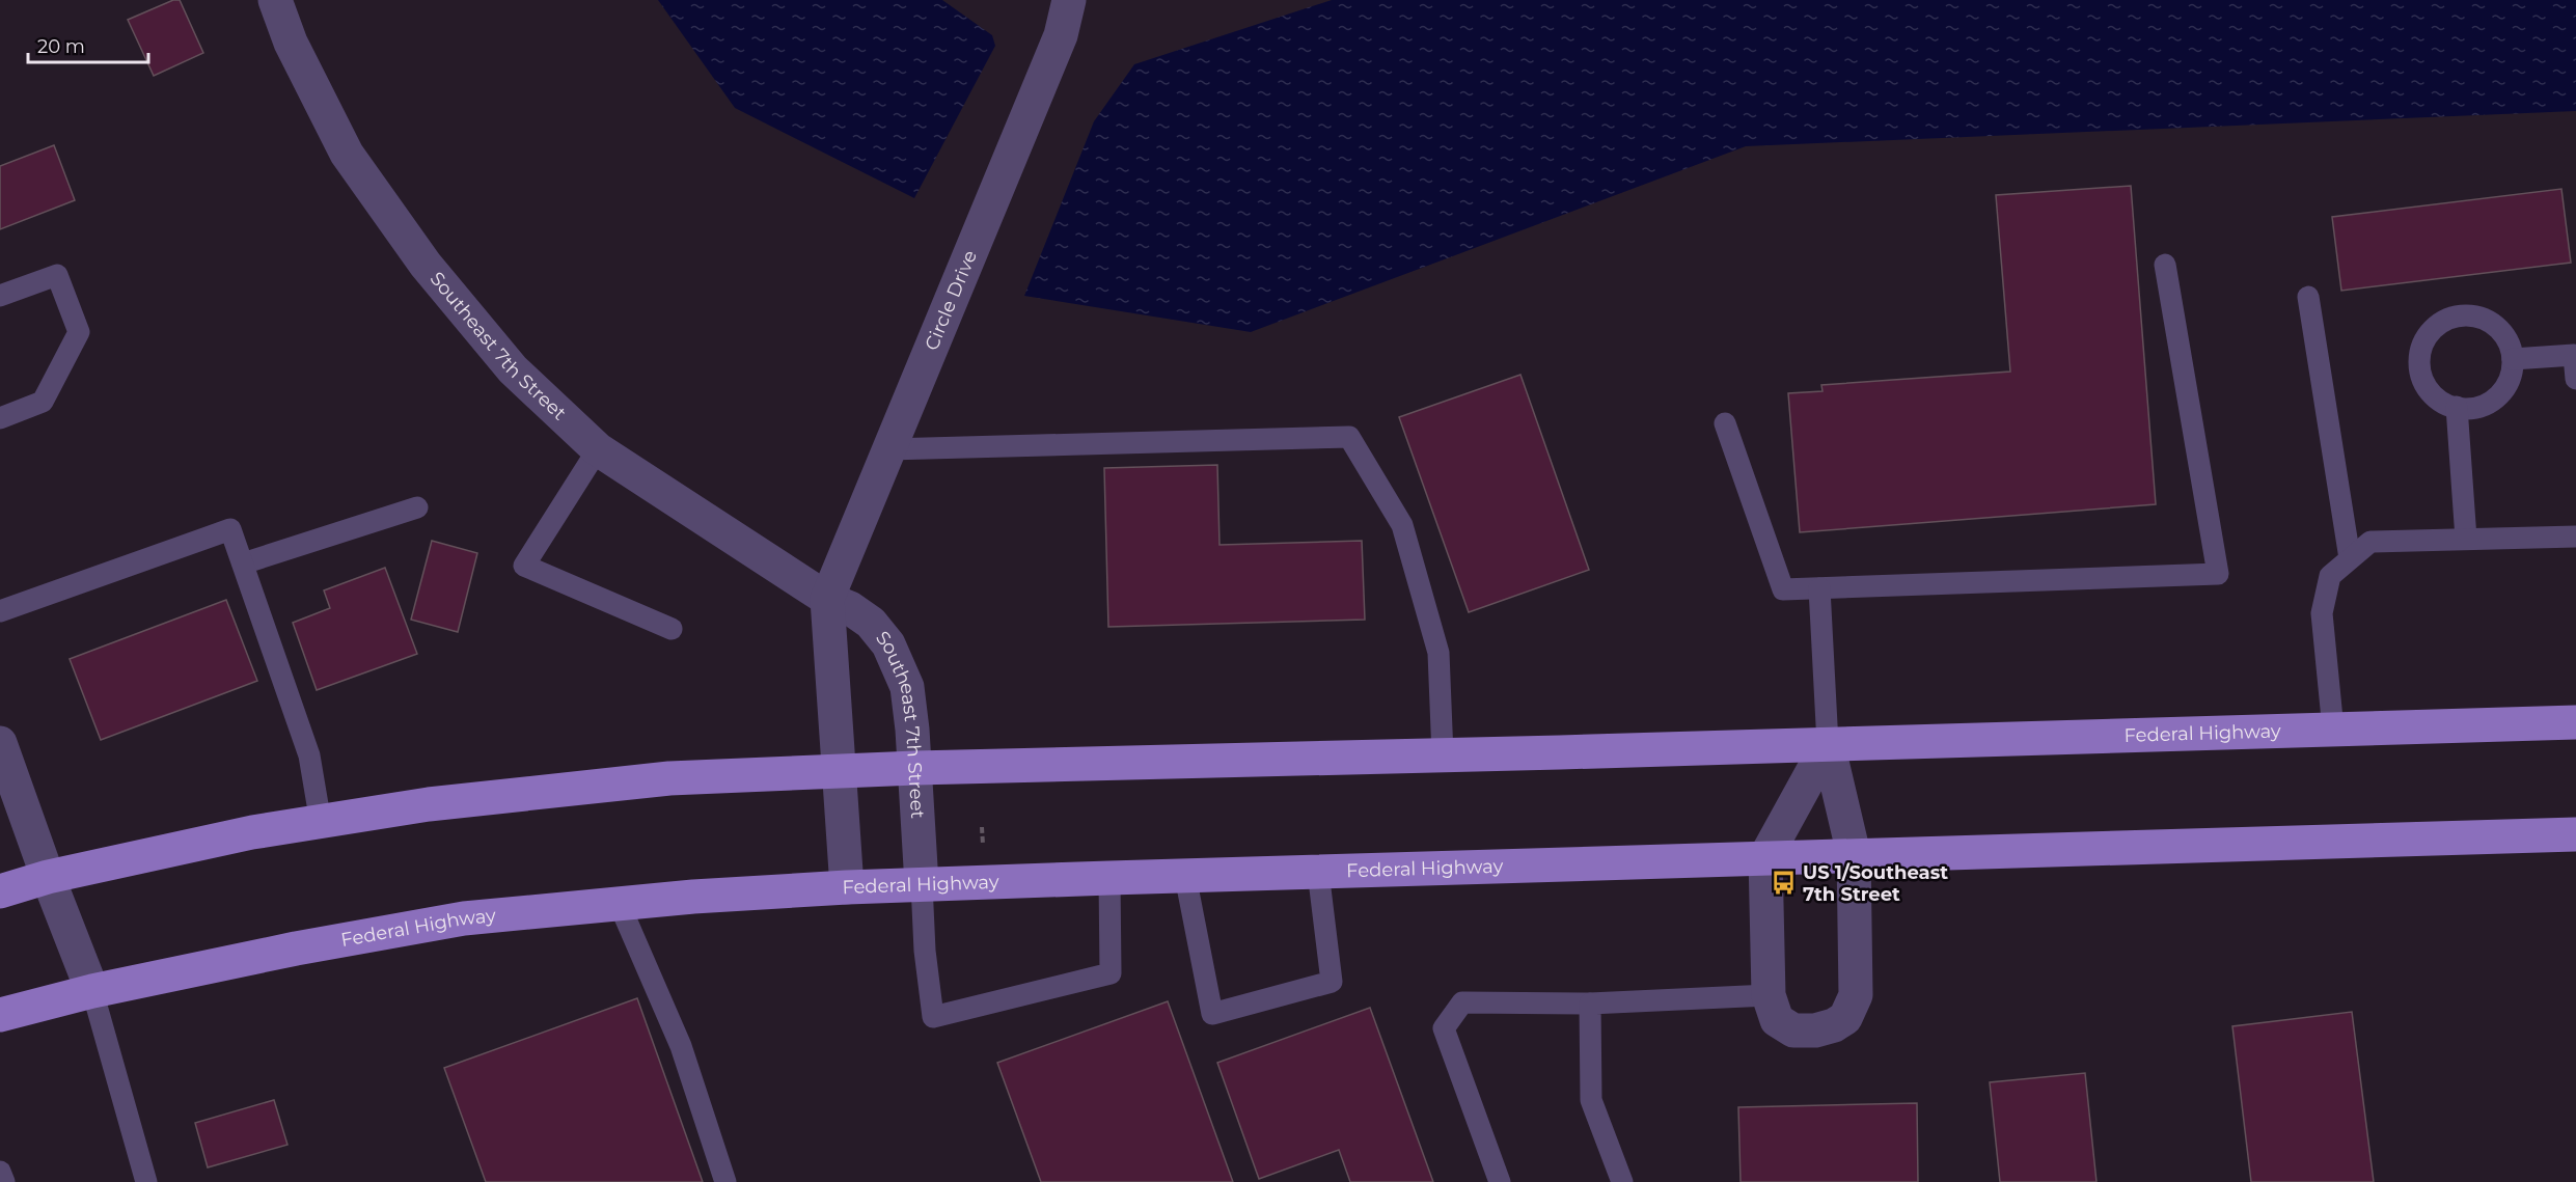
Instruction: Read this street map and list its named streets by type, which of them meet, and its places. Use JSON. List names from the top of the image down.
{
  "streets": {
    "main road": ["Federal Highway"],
    "street": ["Circle Drive", "Southeast 7th Street"]
  },
  "crossings": [
    ["Circle Drive", "Southeast 7th Street"],
    ["Southeast 7th Street", "Federal Highway"]
  ],
  "places": {
    "bus stop": ["US 1/Southeast 7th Street"]
  },
  "scale_bar": "20 m"
}
